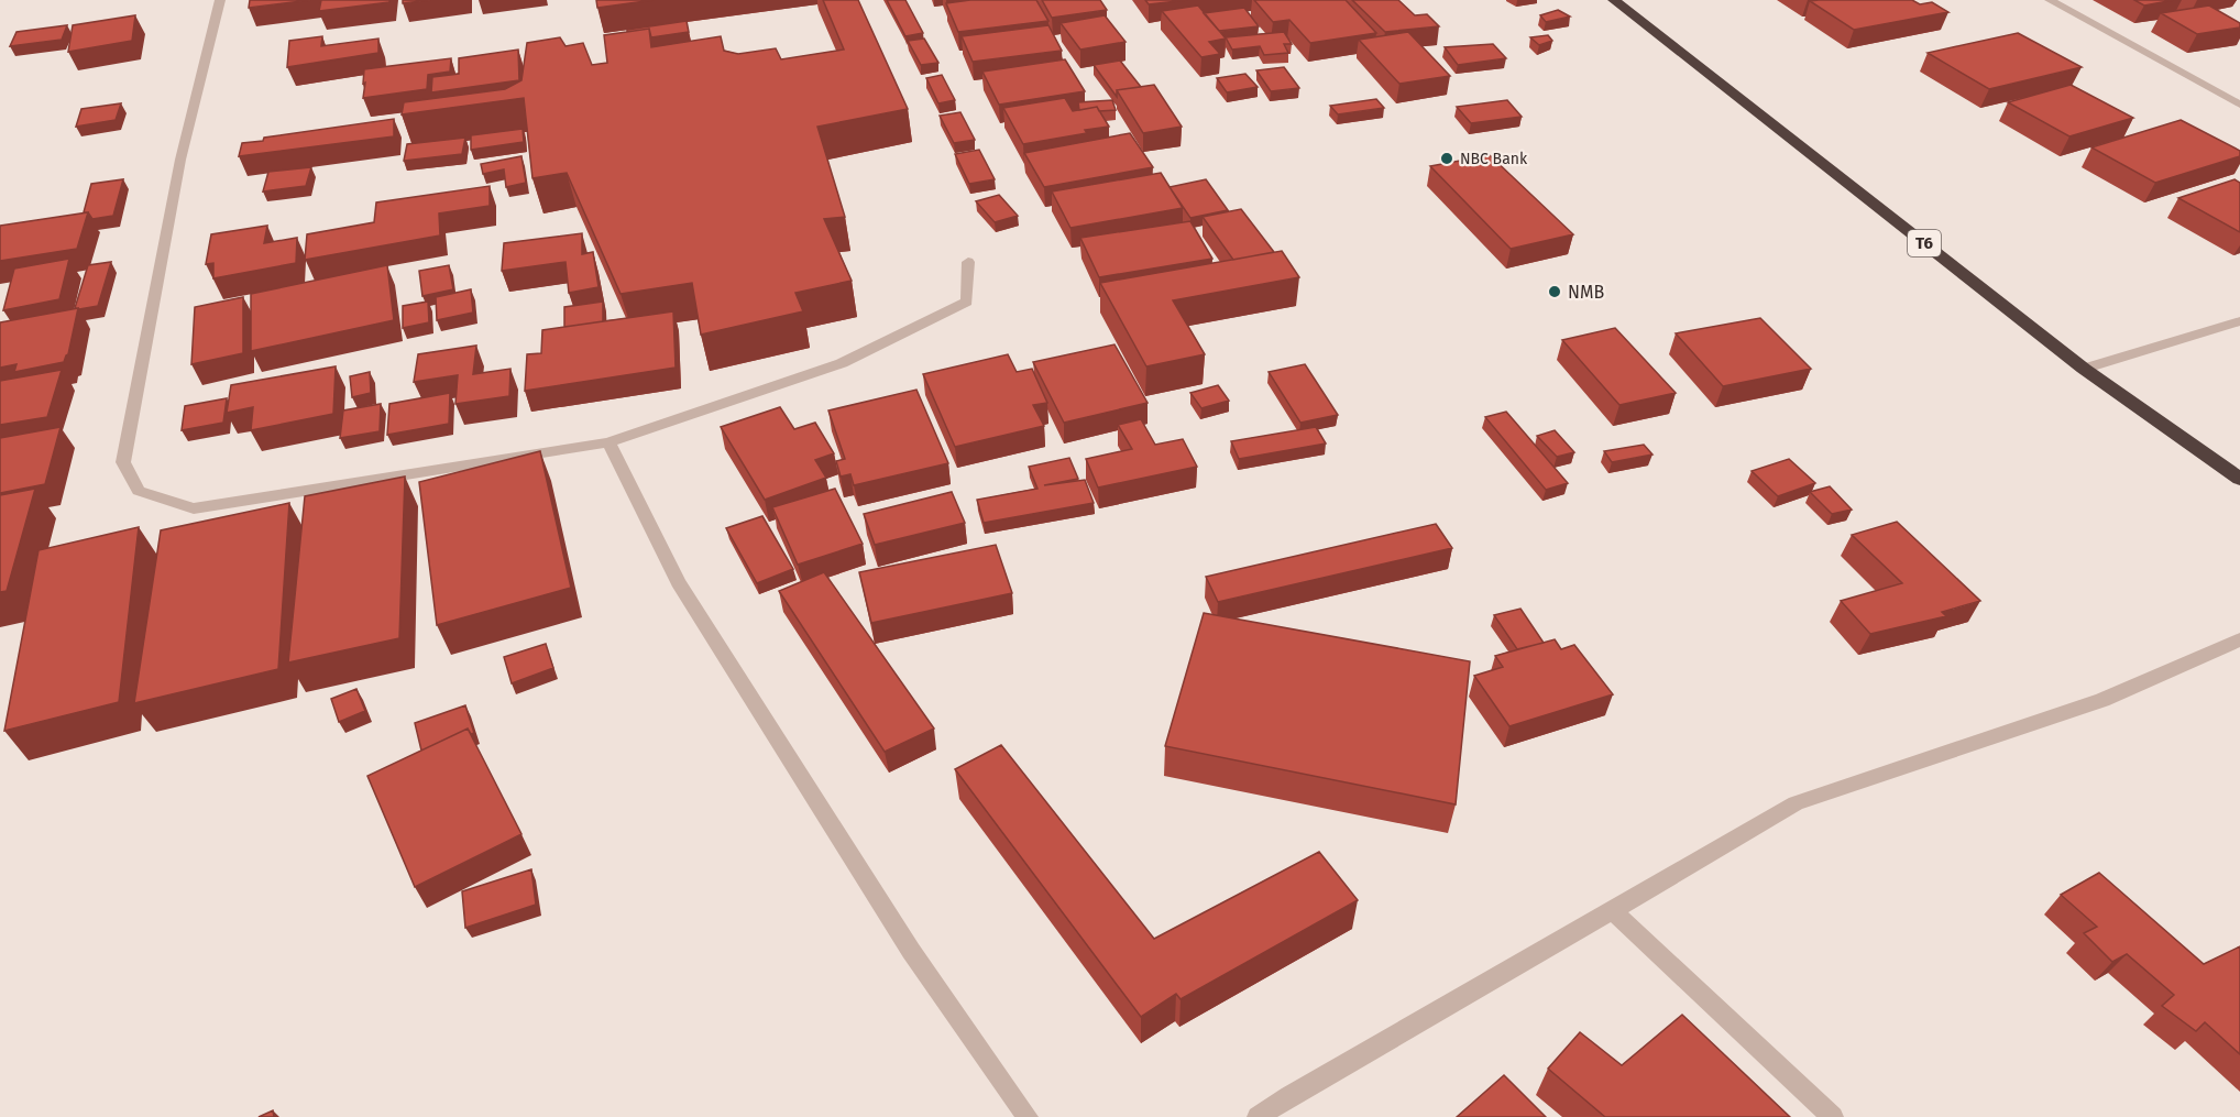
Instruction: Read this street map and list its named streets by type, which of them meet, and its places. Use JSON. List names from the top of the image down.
{
  "streets": {
    "highway": ["T6"]
  },
  "places": ["NBC Bank", "NMB"]
}
